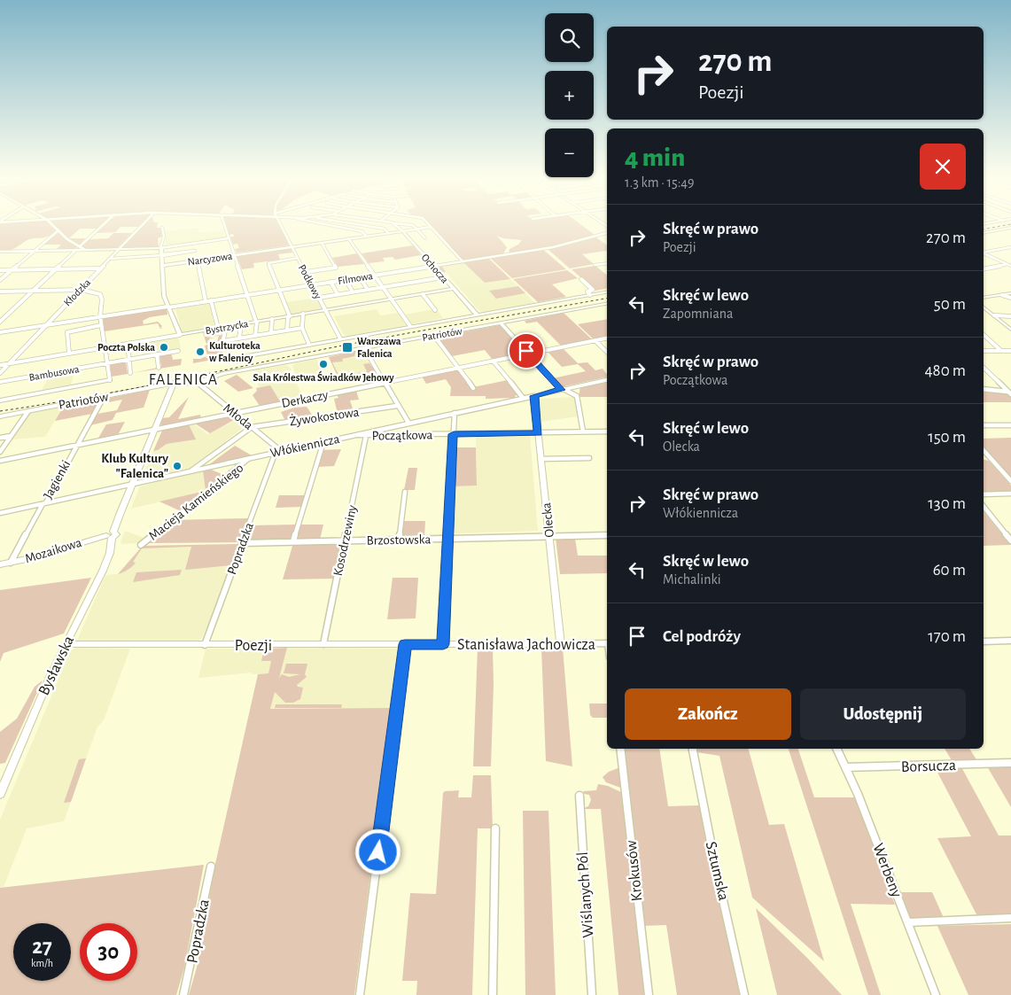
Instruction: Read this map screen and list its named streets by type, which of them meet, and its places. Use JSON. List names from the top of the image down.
{
  "streets": {
    "street": [
      "Narcyzowa",
      "Ochocza",
      "Filmowa",
      "Podkowy",
      "Kłodzka",
      "Bystrzycka",
      "Patriotów",
      "Bambusowa",
      "Derkaczy",
      "Młoda",
      "Żywokostowa",
      "Początkowa",
      "Włókiennicza",
      "Jagienki",
      "Macieja Kamieńskiego",
      "Olecka",
      "Brzostowska",
      "Kosodrzewiny",
      "Popradzka",
      "Mozaikowa",
      "Stanisława Jachowicza",
      "Poezji",
      "Bysławska",
      "Borsucza",
      "Werbeny",
      "Krokusów",
      "Sztumska",
      "Wiślanych Pól"
    ]
  },
  "crossings": [
    ["Narcyzowa", "Ochocza"],
    ["Narcyzowa", "Podkowy"],
    ["Ochocza", "Filmowa"],
    ["Ochocza", "Bystrzycka"],
    ["Ochocza", "Patriotów"],
    ["Filmowa", "Podkowy"],
    ["Filmowa", "Kłodzka"],
    ["Podkowy", "Bystrzycka"],
    ["Podkowy", "Patriotów"],
    ["Kłodzka", "Bystrzycka"],
    ["Patriotów", "Młoda"],
    ["Patriotów", "Jagienki"],
    ["Patriotów", "Bysławska"],
    ["Derkaczy", "Młoda"],
    ["Derkaczy", "Jagienki"],
    ["Derkaczy", "Bysławska"],
    ["Młoda", "Żywokostowa"],
    ["Młoda", "Włókiennicza"],
    ["Młoda", "Popradzka"],
    ["Początkowa", "Włókiennicza"],
    ["Początkowa", "Olecka"],
    ["Początkowa", "Kosodrzewiny"],
    ["Włókiennicza", "Jagienki"],
    ["Włókiennicza", "Macieja Kamieńskiego"],
    ["Włókiennicza", "Olecka"],
    ["Włókiennicza", "Popradzka"],
    ["Włókiennicza", "Bysławska"],
    ["Jagienki", "Mozaikowa"],
    ["Olecka", "Brzostowska"],
    ["Olecka", "Stanisława Jachowicza"],
    ["Brzostowska", "Kosodrzewiny"],
    ["Brzostowska", "Popradzka"],
    ["Kosodrzewiny", "Poezji"],
    ["Popradzka", "Poezji"],
    ["Mozaikowa", "Bysławska"],
    ["Stanisława Jachowicza", "Poezji"],
    ["Poezji", "Bysławska"],
    ["Borsucza", "Werbeny"]
  ],
  "districts": ["FALENICA"],
  "places": {
    "other": [
      "Poczta Polska",
      "Kulturoteka w Falenicy",
      "Sala Królestwa Świadków Jehowy",
      "Klub Kultury \"Falenica\""
    ],
    "transit": ["Warszawa Falenica"]
  },
  "page": {
    "map_buttons": ["+", "−"],
    "turn": ["270 m", "Poezji"],
    "heading": ["4 min", "1.3 km · 15:49"],
    "list": [
      {
        "name": "Skręć w prawo",
        "note": "Poezji",
        "value": "270 m"
      },
      {
        "name": "Skręć w lewo",
        "note": "Zapomniana",
        "value": "50 m"
      },
      {
        "name": "Skręć w prawo",
        "note": "Początkowa",
        "value": "480 m"
      },
      {
        "name": "Skręć w lewo",
        "note": "Olecka",
        "value": "150 m"
      },
      {
        "name": "Skręć w prawo",
        "note": "Włókiennicza",
        "value": "130 m"
      },
      {
        "name": "Skręć w lewo",
        "note": "Michalinki",
        "value": "60 m"
      },
      {
        "name": "Cel podróży",
        "value": "170 m"
      }
    ],
    "buttons": ["Zakończ", "Udostępnij"],
    "speed": "27 km/h",
    "limit": "30"
  }
}
